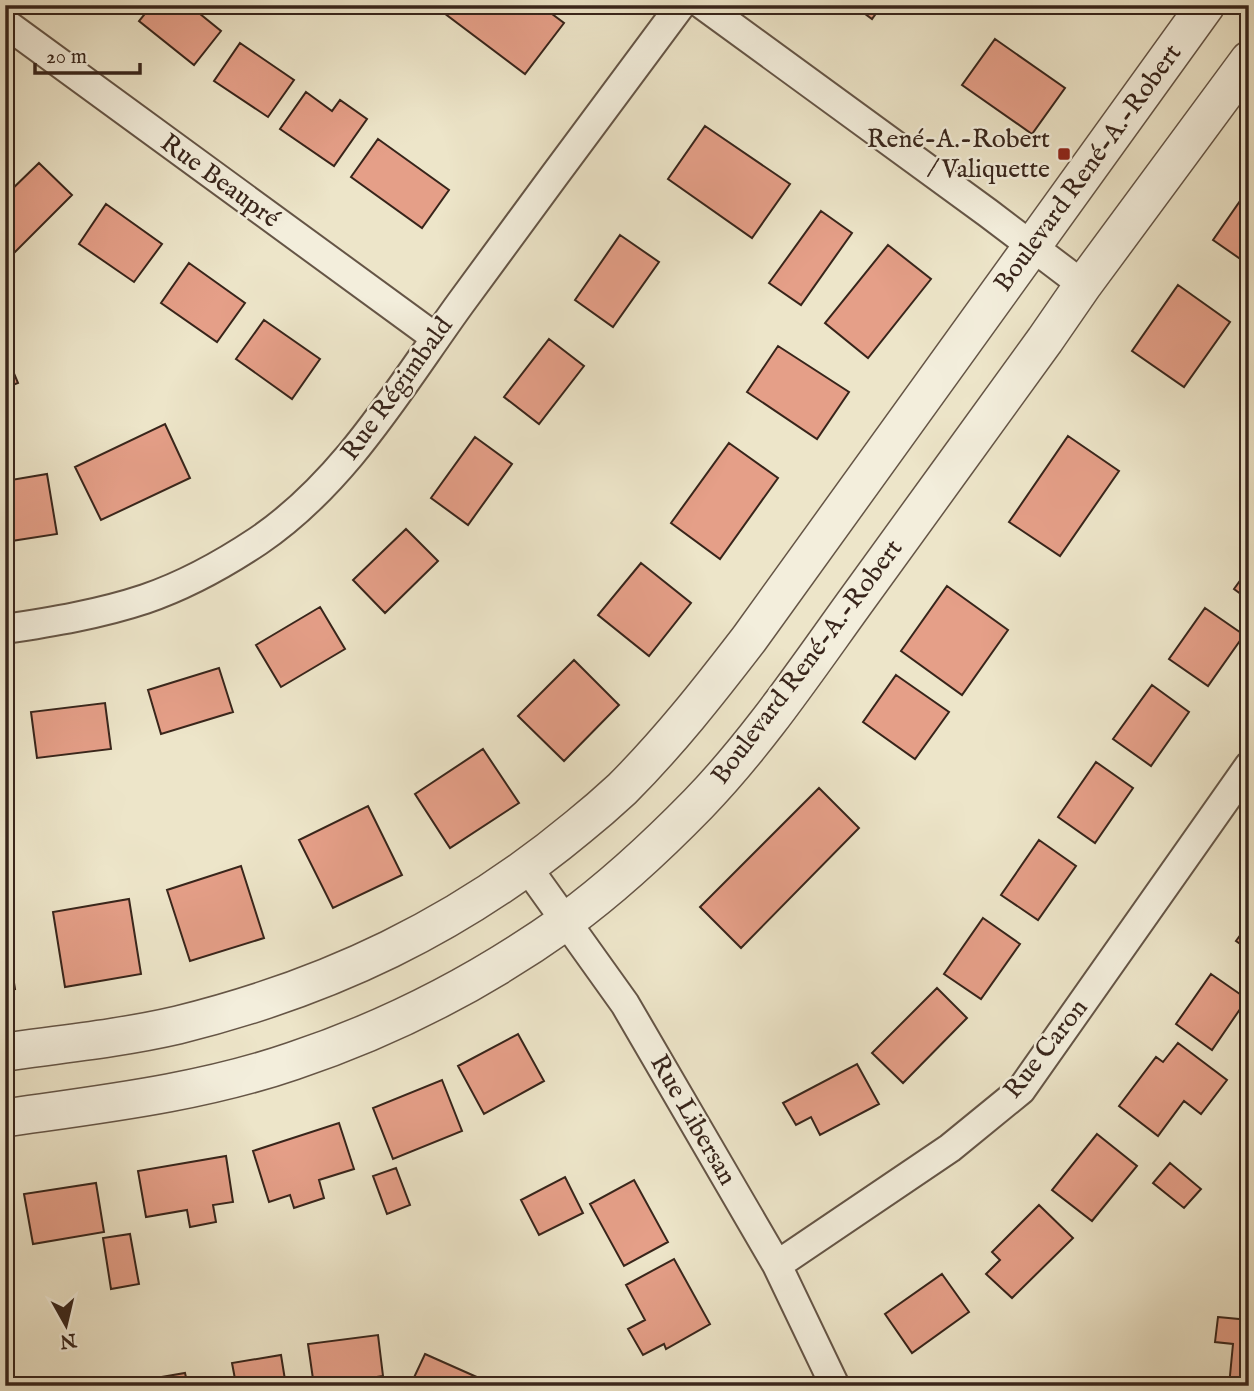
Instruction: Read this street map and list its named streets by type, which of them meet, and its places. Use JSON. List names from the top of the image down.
{
  "streets": {
    "street": [
      "Boulevard René-A.-Robert",
      "Rue Beaupré",
      "Rue Régimbald",
      "Rue Caron",
      "Rue Libersan"
    ]
  },
  "crossings": [
    ["Boulevard René-A.-Robert", "Rue Libersan"],
    ["Rue Beaupré", "Rue Régimbald"],
    ["Rue Caron", "Rue Libersan"]
  ],
  "places": {
    "transit": ["René-A.-Robert / Valiquette"]
  },
  "scale_bar": "20 m",
  "north": "bottom"
}
